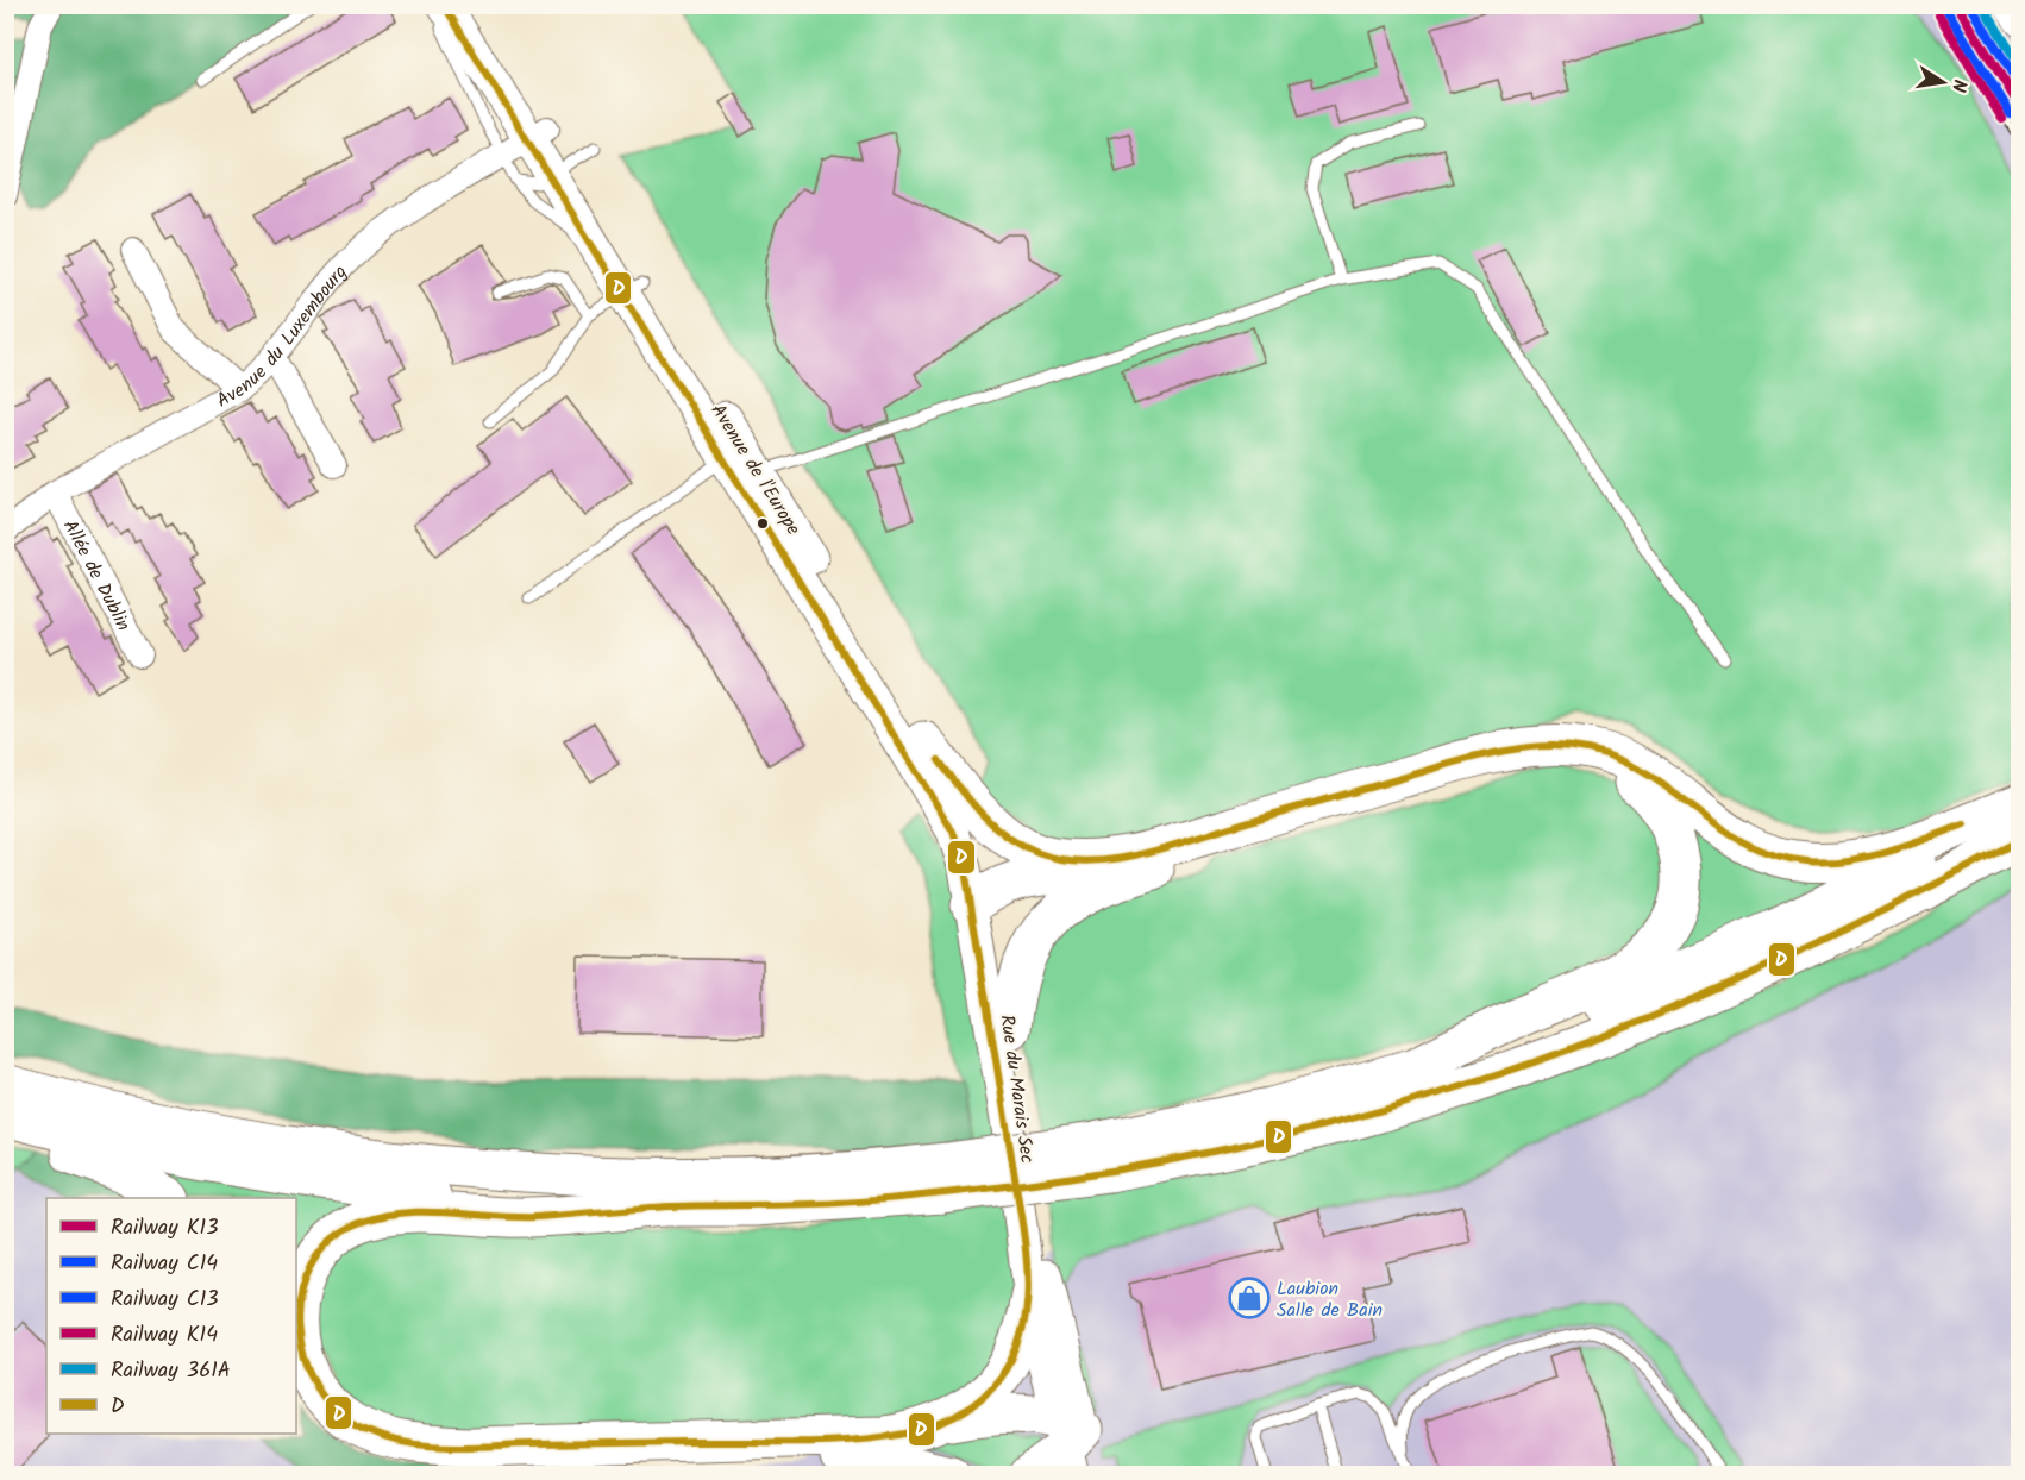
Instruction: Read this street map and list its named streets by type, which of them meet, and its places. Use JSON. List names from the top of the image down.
{
  "streets": {
    "street": [
      "Avenue du Luxembourg",
      "Avenue de l'Europe",
      "Allée de Dublin",
      "Rue du Marais Sec"
    ]
  },
  "crossings": [
    ["Avenue du Luxembourg", "Avenue de l'Europe"],
    ["Avenue du Luxembourg", "Allée de Dublin"],
    ["Avenue de l'Europe", "Rue du Marais Sec"]
  ],
  "places": {
    "shop": ["Laubion Salle de Bain"]
  },
  "lines": [
    "rail line K13",
    "rail line C13",
    "rail line 361A",
    "transit line D",
    "rail line C14",
    "rail line K14"
  ],
  "legend": [
    "Railway K13",
    "Railway C14",
    "Railway C13",
    "Railway K14",
    "Railway 361A",
    "D"
  ],
  "north": "right"
}
